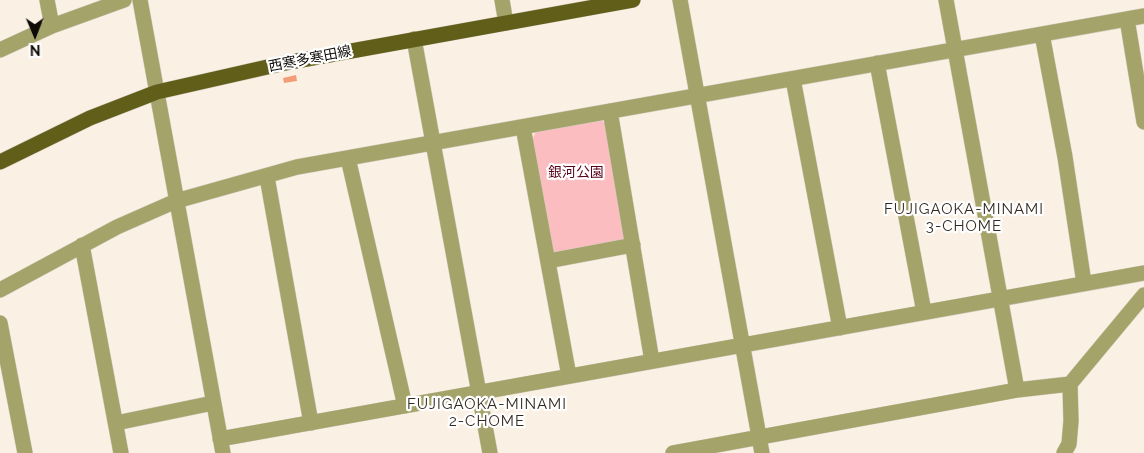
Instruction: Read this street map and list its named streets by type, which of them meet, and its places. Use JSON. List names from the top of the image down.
{
  "streets": {
    "main road": ["西寒多寒田線"]
  },
  "districts": ["FUJIGAOKA-MINAMI 3-CHOME", "FUJIGAOKA-MINAMI 2-CHOME"],
  "parks": ["銀河公園"],
  "north": "bottom"
}
